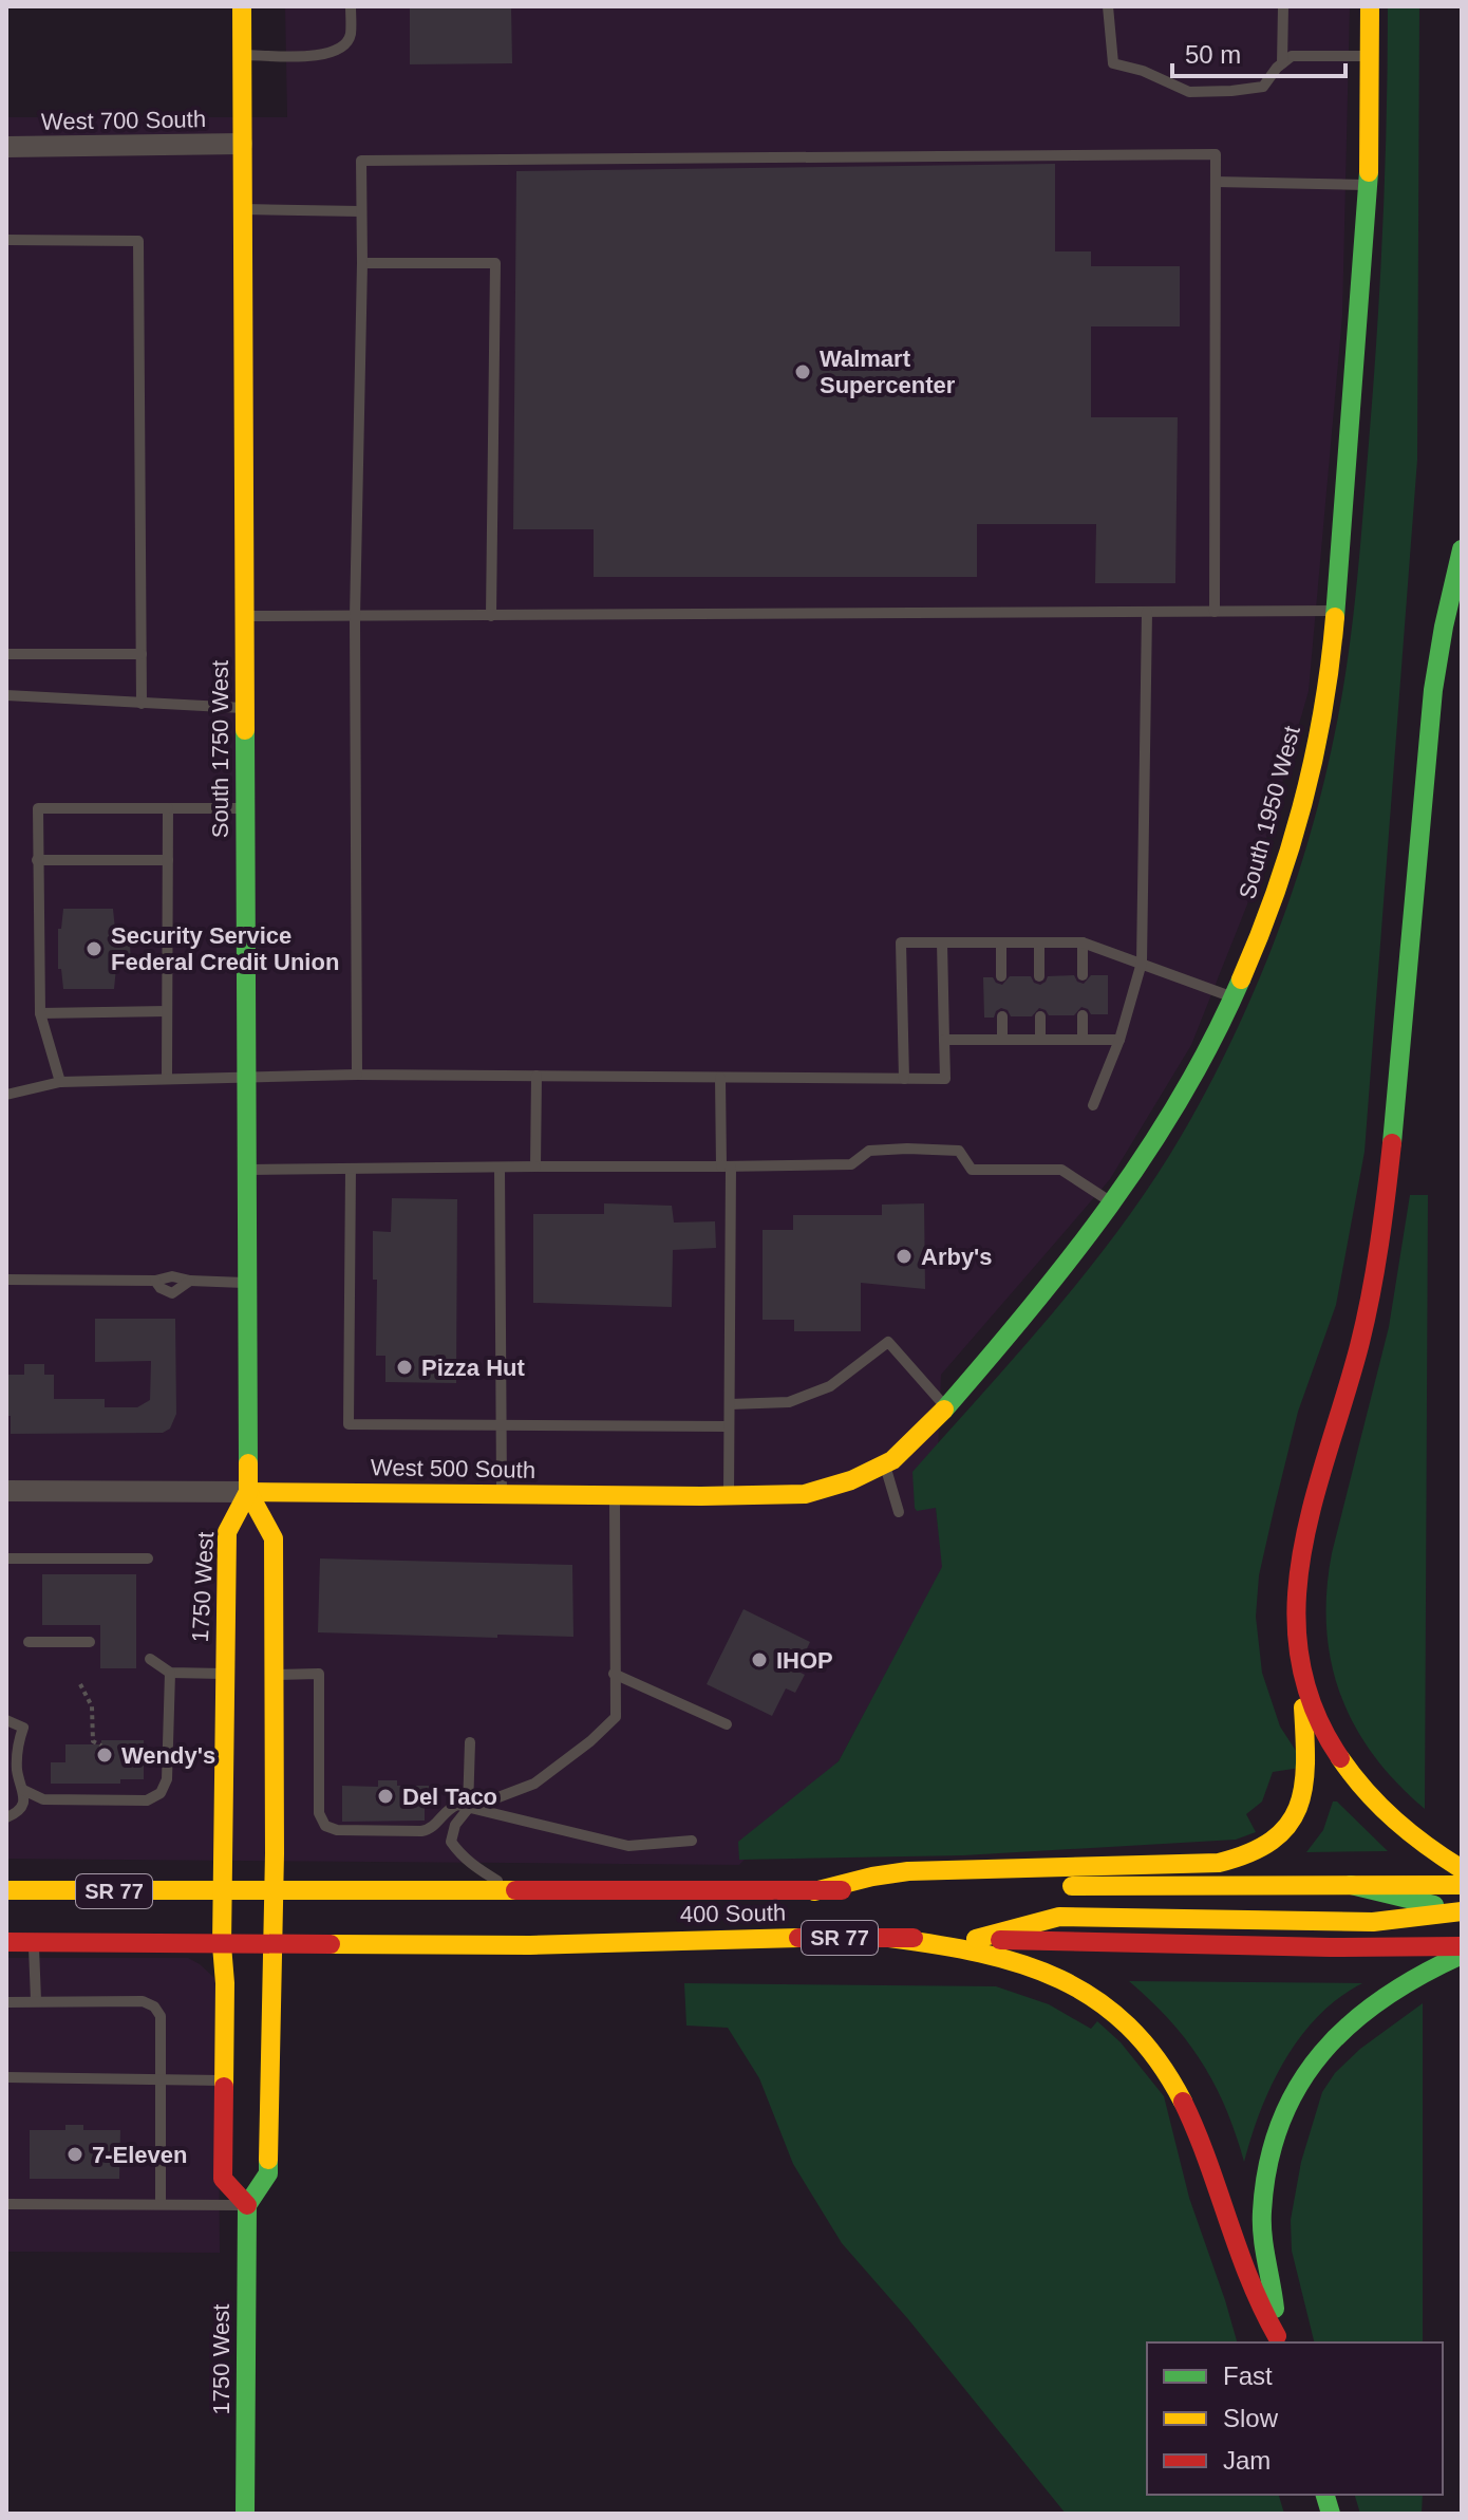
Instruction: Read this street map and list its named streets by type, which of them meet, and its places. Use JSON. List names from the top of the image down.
{
  "streets": {
    "main road": [
      "South 1750 West",
      "South 1950 West",
      "West 500 South",
      "1750 West",
      "SR 77",
      "400 South"
    ],
    "street": ["West 700 South"]
  },
  "crossings": [
    ["West 700 South", "South 1750 West"],
    ["South 1750 West", "West 500 South"],
    ["South 1750 West", "1750 West"],
    ["South 1950 West", "West 500 South"],
    ["West 500 South", "1750 West"],
    ["1750 West", "400 South"]
  ],
  "places": [
    "Walmart Supercenter",
    "Security Service Federal Credit Union",
    "Arby's",
    "Pizza Hut",
    "IHOP",
    "Wendy's",
    "Del Taco",
    "7-Eleven"
  ],
  "legend": ["Fast", "Slow", "Jam"],
  "scale_bar": "50 m"
}
